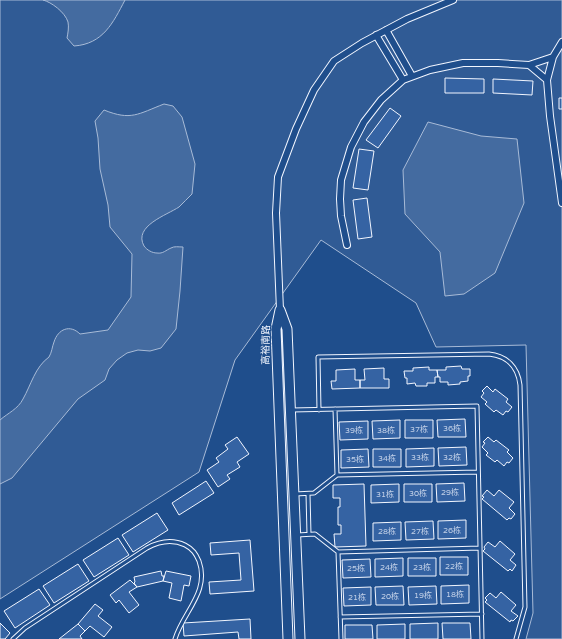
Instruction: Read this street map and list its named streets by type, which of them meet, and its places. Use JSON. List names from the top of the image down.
{
  "streets": {
    "street": ["高裕南路"]
  },
  "house_numbers": [
    "36栋",
    "37栋",
    "39栋",
    "38栋",
    "33栋",
    "32栋",
    "34栋",
    "35栋",
    "29栋",
    "30栋",
    "31栋",
    "26栋",
    "28栋",
    "27栋",
    "22栋",
    "24栋",
    "23栋",
    "25栋",
    "18栋",
    "19栋",
    "20栋",
    "21栋"
  ]
}
